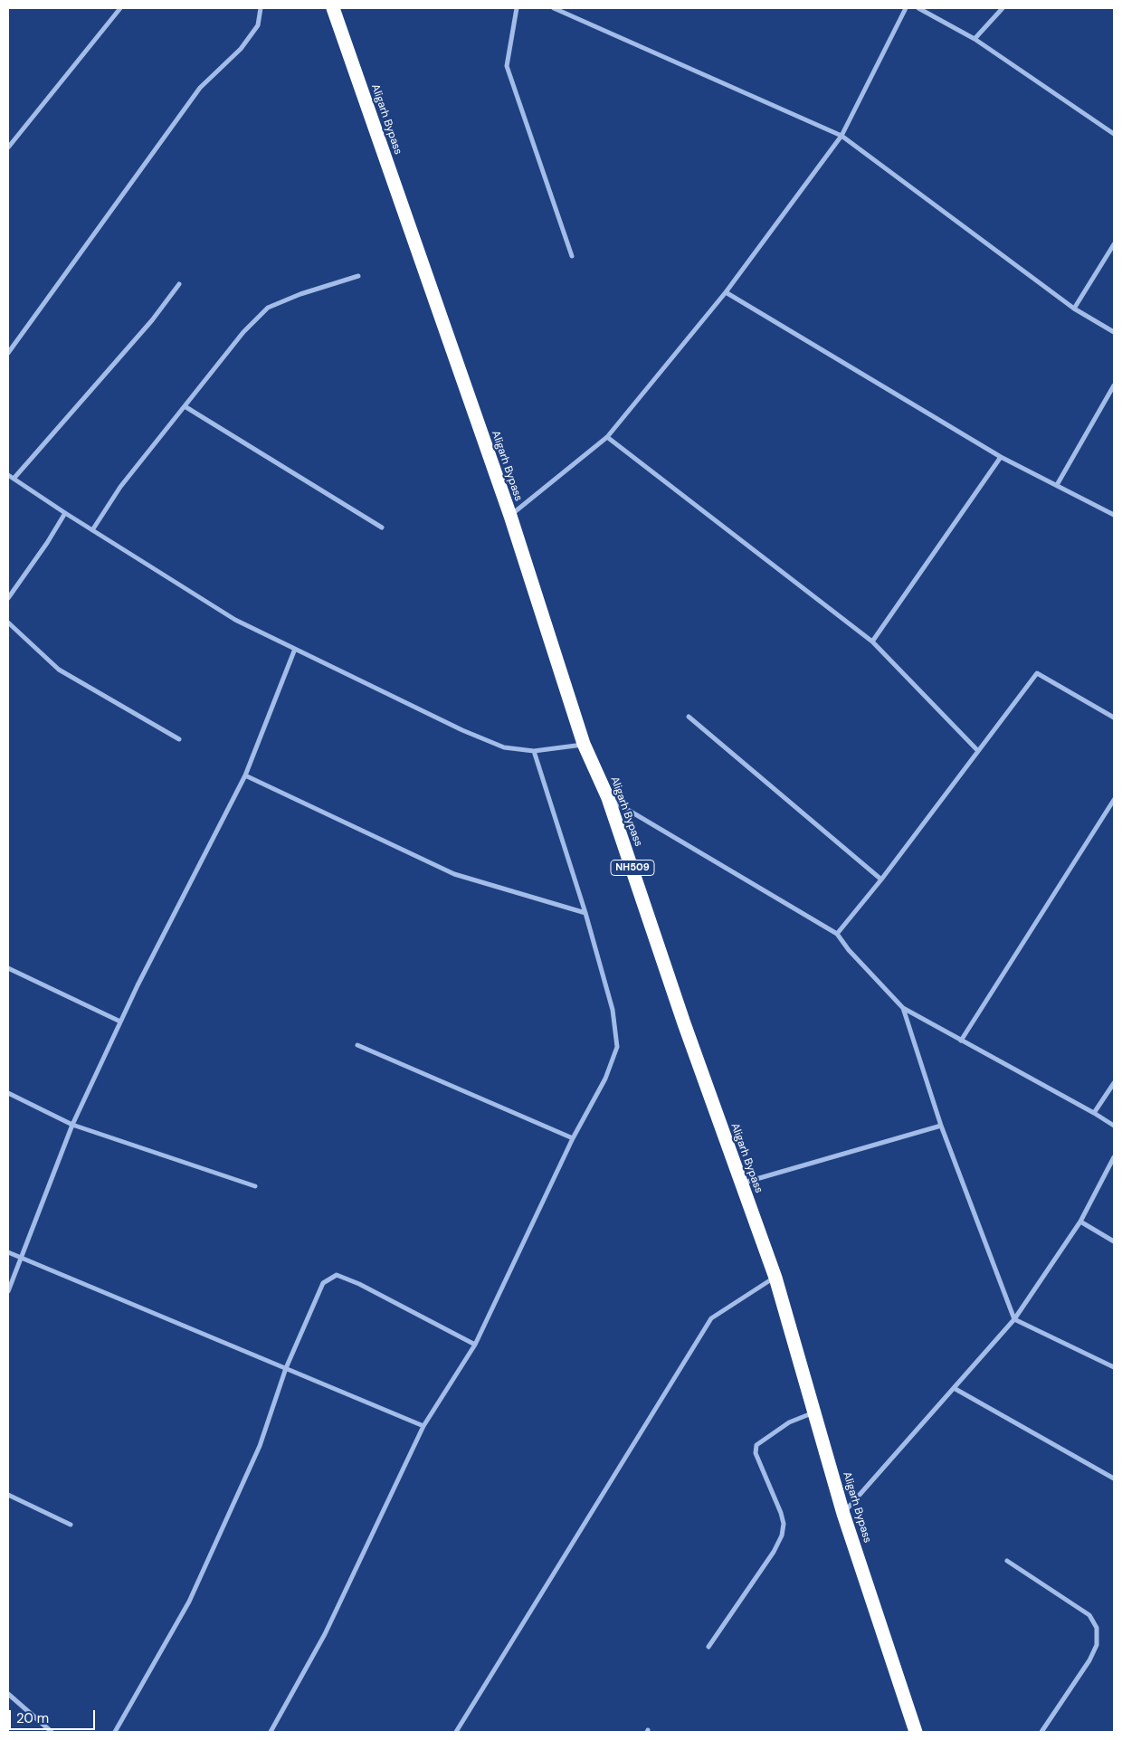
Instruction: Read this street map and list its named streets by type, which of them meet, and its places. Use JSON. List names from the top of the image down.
{
  "streets": {
    "highway": ["Aligarh Bypass", "NH509"]
  },
  "scale_bar": "20 m"
}
